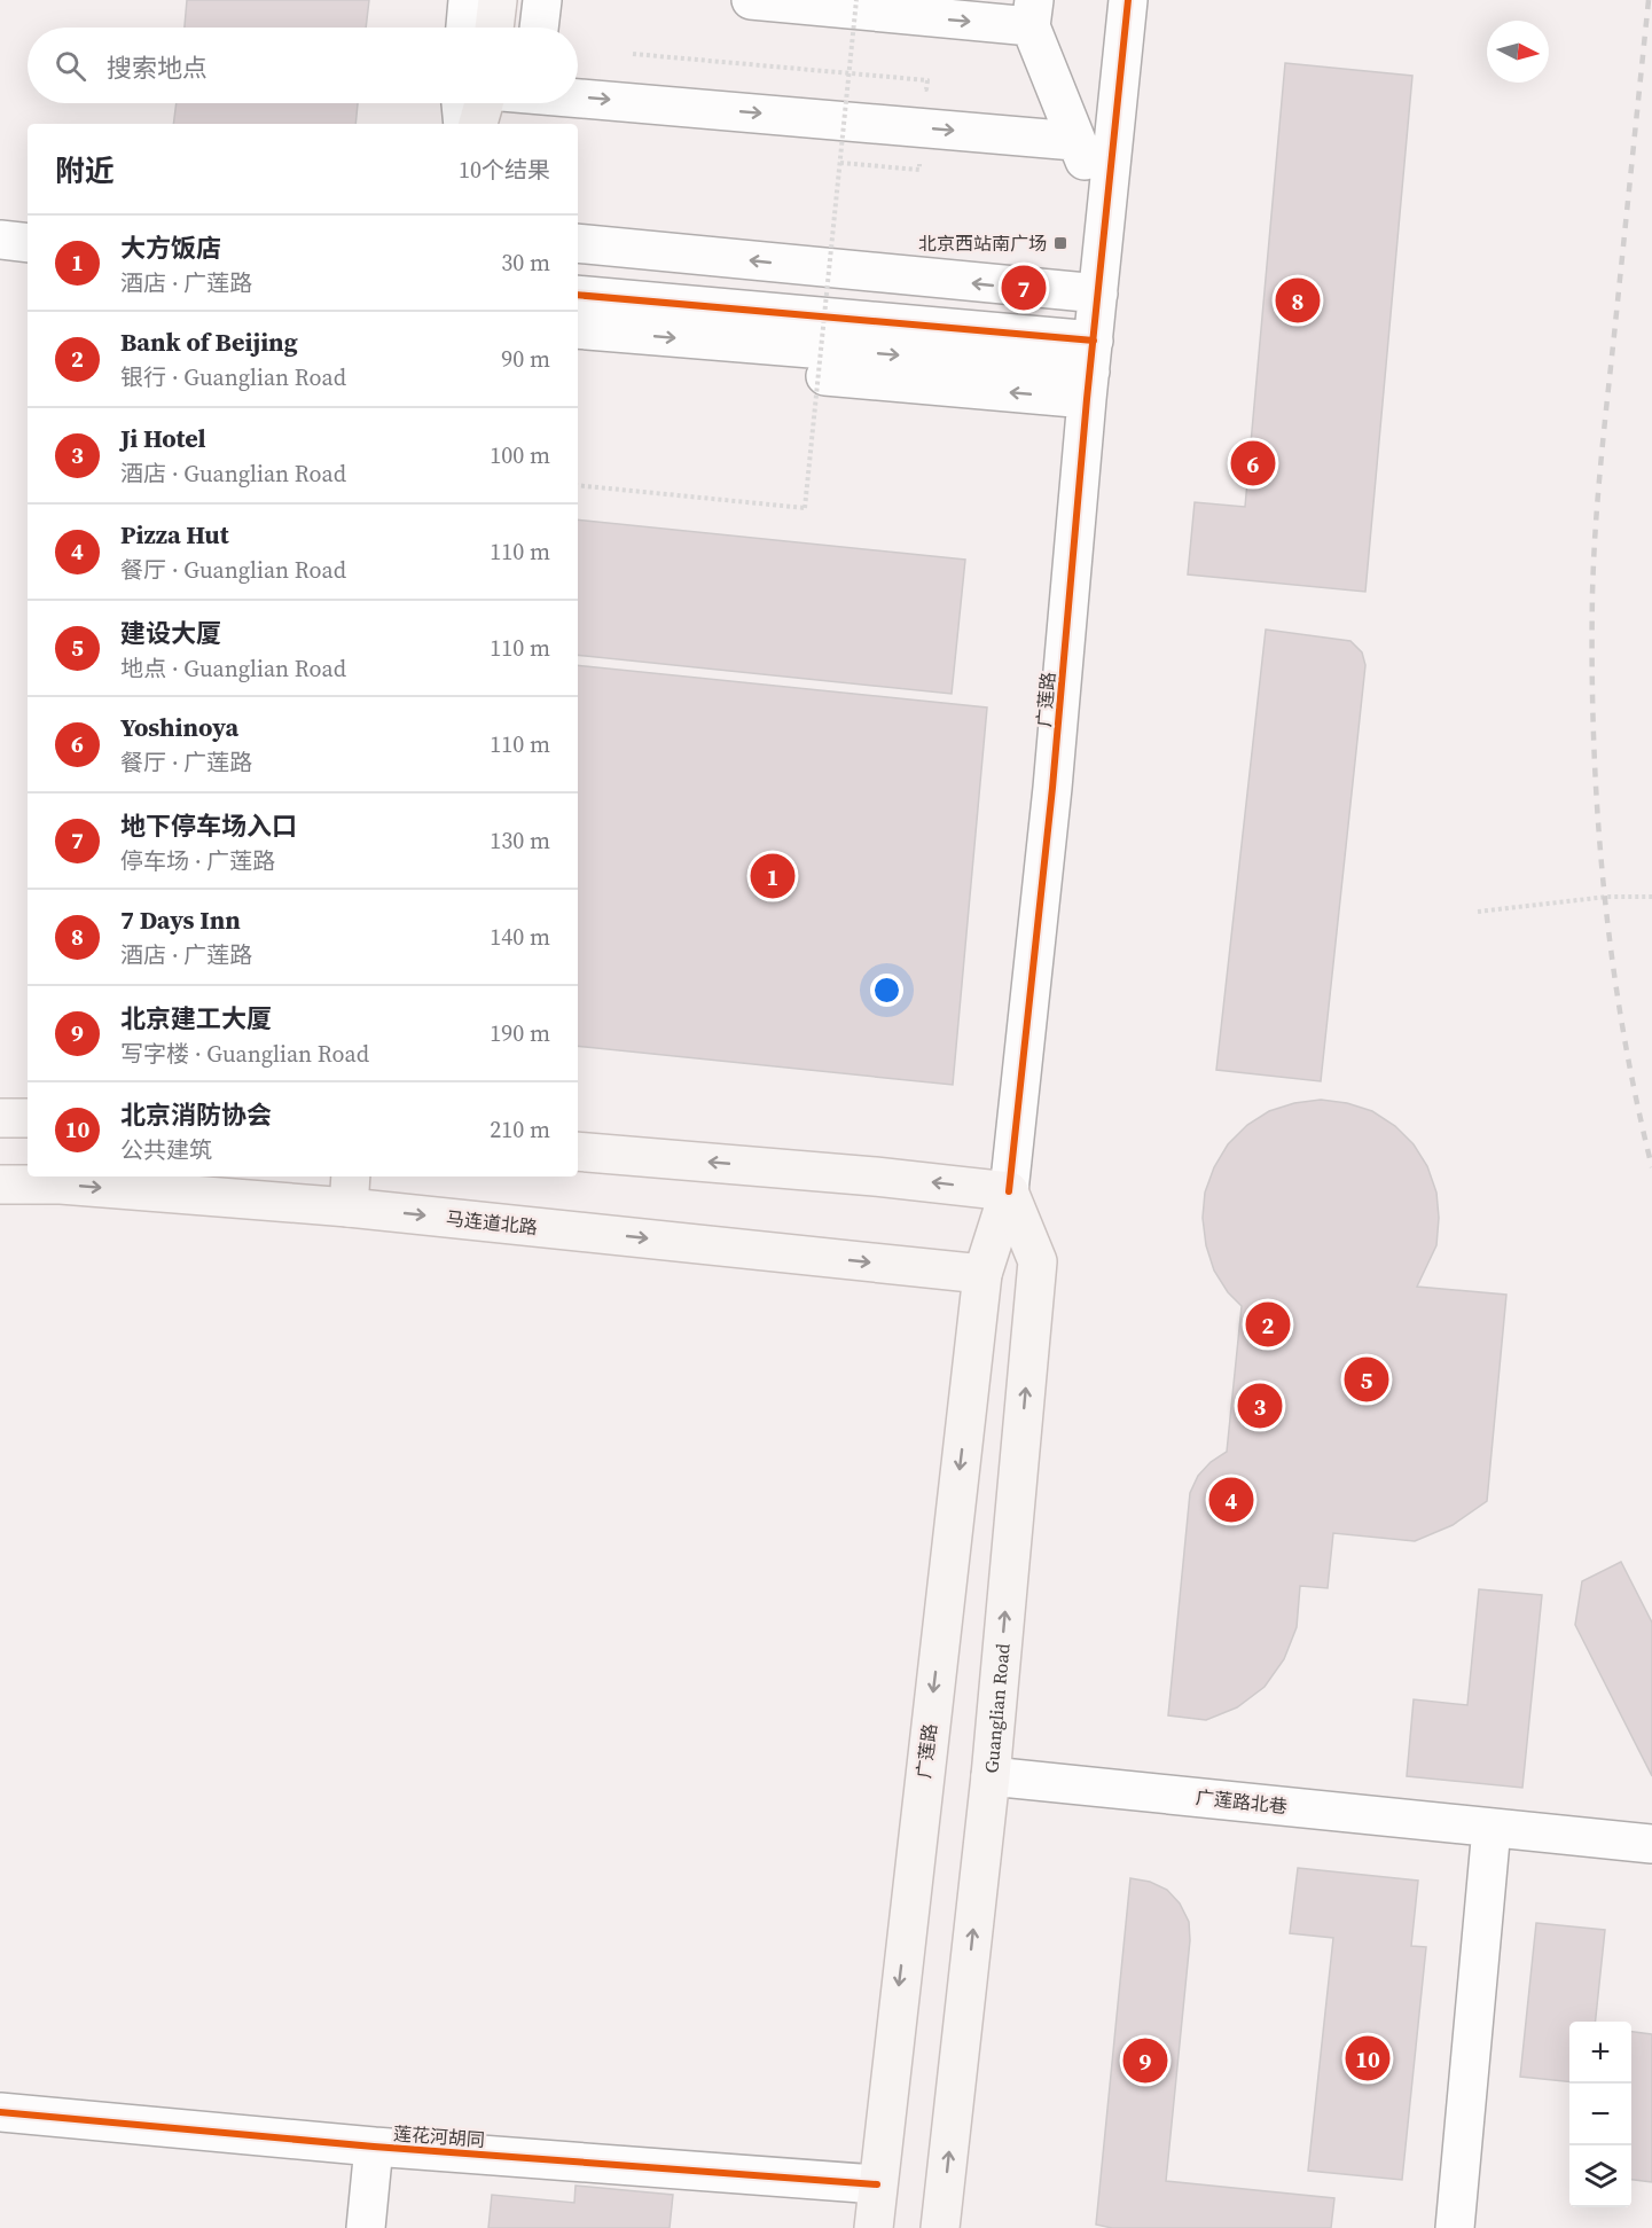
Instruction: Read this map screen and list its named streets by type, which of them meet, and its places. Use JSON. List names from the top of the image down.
{
  "streets": {
    "main road": ["广莲路", "马连道北路", "Guanglian Road"],
    "street": ["广莲路北巷", "莲花河胡同"]
  },
  "crossings": [
    ["广莲路", "马连道北路"],
    ["广莲路", "Guanglian Road"],
    ["广莲路", "莲花河胡同"],
    ["Guanglian Road", "广莲路北巷"]
  ],
  "one_way": ["广莲路", "Guanglian Road"],
  "places": {
    "transit": ["北京西站南广场"]
  },
  "north": "right",
  "page": {
    "search": "搜索地点",
    "heading": ["附近", "10个结果"],
    "list": [
      {
        "mark": "1",
        "name": "大方饭店",
        "note": "酒店 · 广莲路",
        "value": "30 m"
      },
      {
        "mark": "2",
        "name": "Bank of Beijing",
        "note": "银行 · Guanglian Road",
        "value": "90 m"
      },
      {
        "mark": "3",
        "name": "Ji Hotel",
        "note": "酒店 · Guanglian Road",
        "value": "100 m"
      },
      {
        "mark": "4",
        "name": "Pizza Hut",
        "note": "餐厅 · Guanglian Road",
        "value": "110 m"
      },
      {
        "mark": "5",
        "name": "建设大厦",
        "note": "地点 · Guanglian Road",
        "value": "110 m"
      },
      {
        "mark": "6",
        "name": "Yoshinoya",
        "note": "餐厅 · 广莲路",
        "value": "110 m"
      },
      {
        "mark": "7",
        "name": "地下停车场入口",
        "note": "停车场 · 广莲路",
        "value": "130 m"
      },
      {
        "mark": "8",
        "name": "7 Days Inn",
        "note": "酒店 · 广莲路",
        "value": "140 m"
      },
      {
        "mark": "9",
        "name": "北京建工大厦",
        "note": "写字楼 · Guanglian Road",
        "value": "190 m"
      },
      {
        "mark": "10",
        "name": "北京消防协会",
        "note": "公共建筑",
        "value": "210 m"
      }
    ],
    "pins": [
      "7",
      "8",
      "6",
      "1",
      "2",
      "5",
      "3",
      "4",
      "10",
      "9"
    ],
    "map_buttons": ["+", "−"]
  }
}
